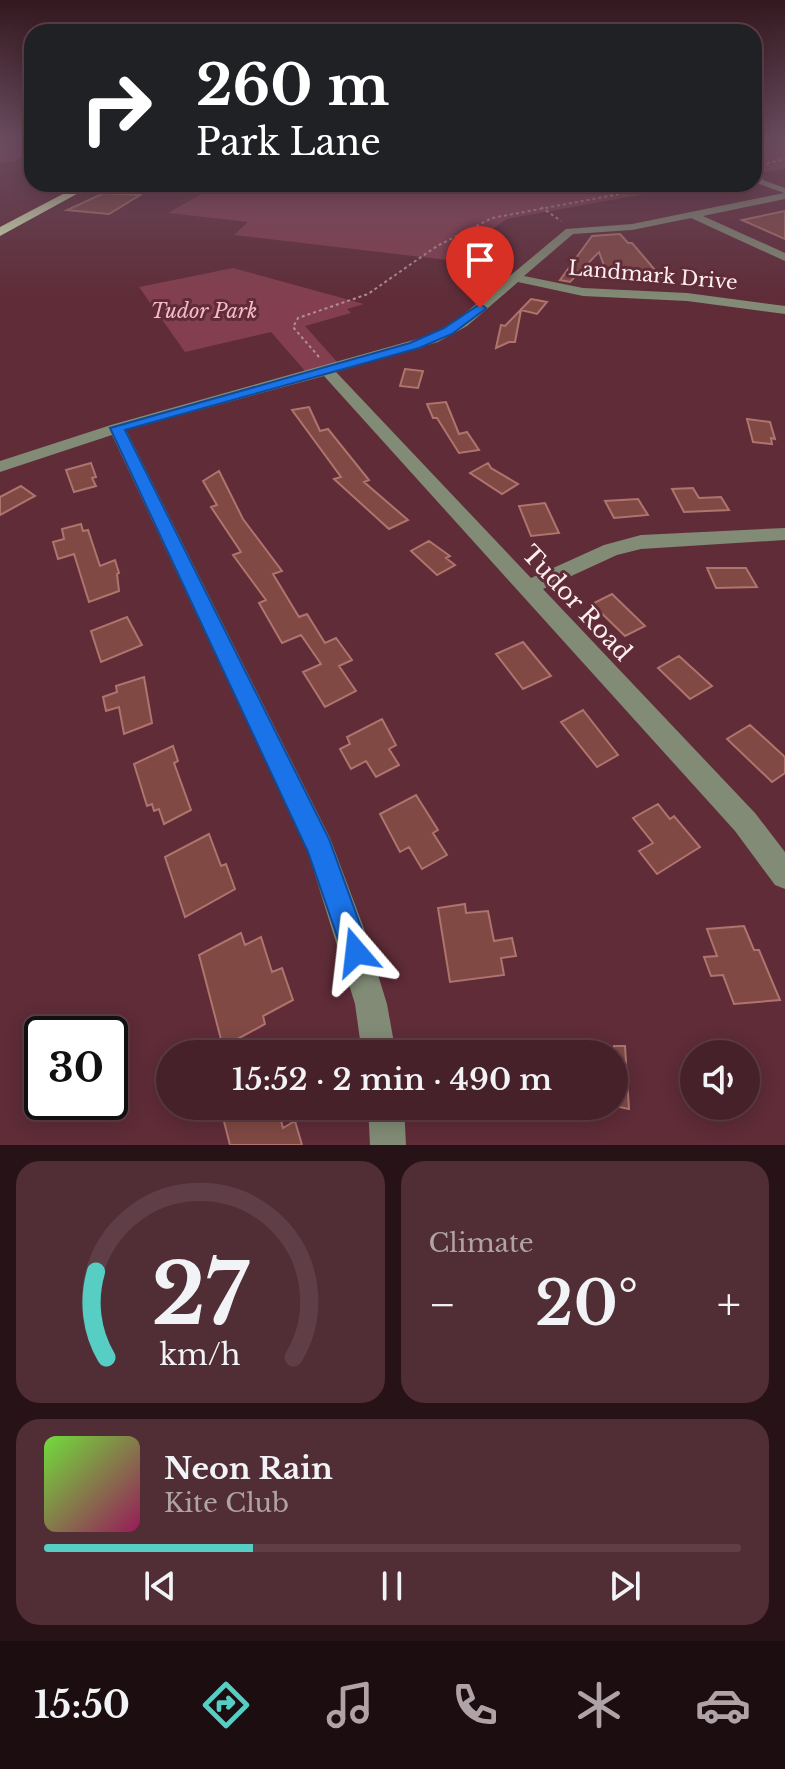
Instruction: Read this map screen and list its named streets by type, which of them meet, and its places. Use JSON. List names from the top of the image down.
{
  "streets": {
    "street": ["Landmark Drive", "Tudor Road"]
  },
  "parks": ["Tudor Park"],
  "page": {
    "turn": ["260 m", "Park Lane"],
    "limit": "30",
    "trip": "15:52 · 2 min · 490 m",
    "tile": "Climate",
    "heat": ["−", "20°", "+"],
    "song": ["Neon Rain", "Kite Club"],
    "tabs": "15:50",
    "gauge": ["27", "km/h"]
  }
}
